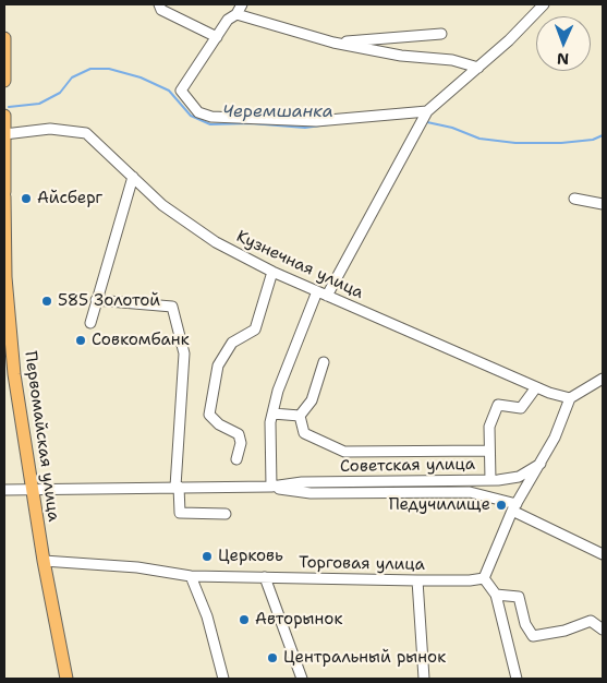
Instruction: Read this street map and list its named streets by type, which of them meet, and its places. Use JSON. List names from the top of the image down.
{
  "streets": {
    "main road": ["Первомайская улица"],
    "street": ["Кузнечная улица", "Советская улица", "Торговая улица"]
  },
  "crossings": [
    ["Кузнечная улица", "Первомайская улица"],
    ["Первомайская улица", "Советская улица"],
    ["Первомайская улица", "Торговая улица"]
  ],
  "water": ["Черемшанка"],
  "places": [
    "Айсберг",
    "585 Золотой",
    "Совкомбанк",
    "Педучилище",
    "Церковь",
    "Авторынок",
    "Центральный рынок"
  ],
  "north": "bottom"
}
